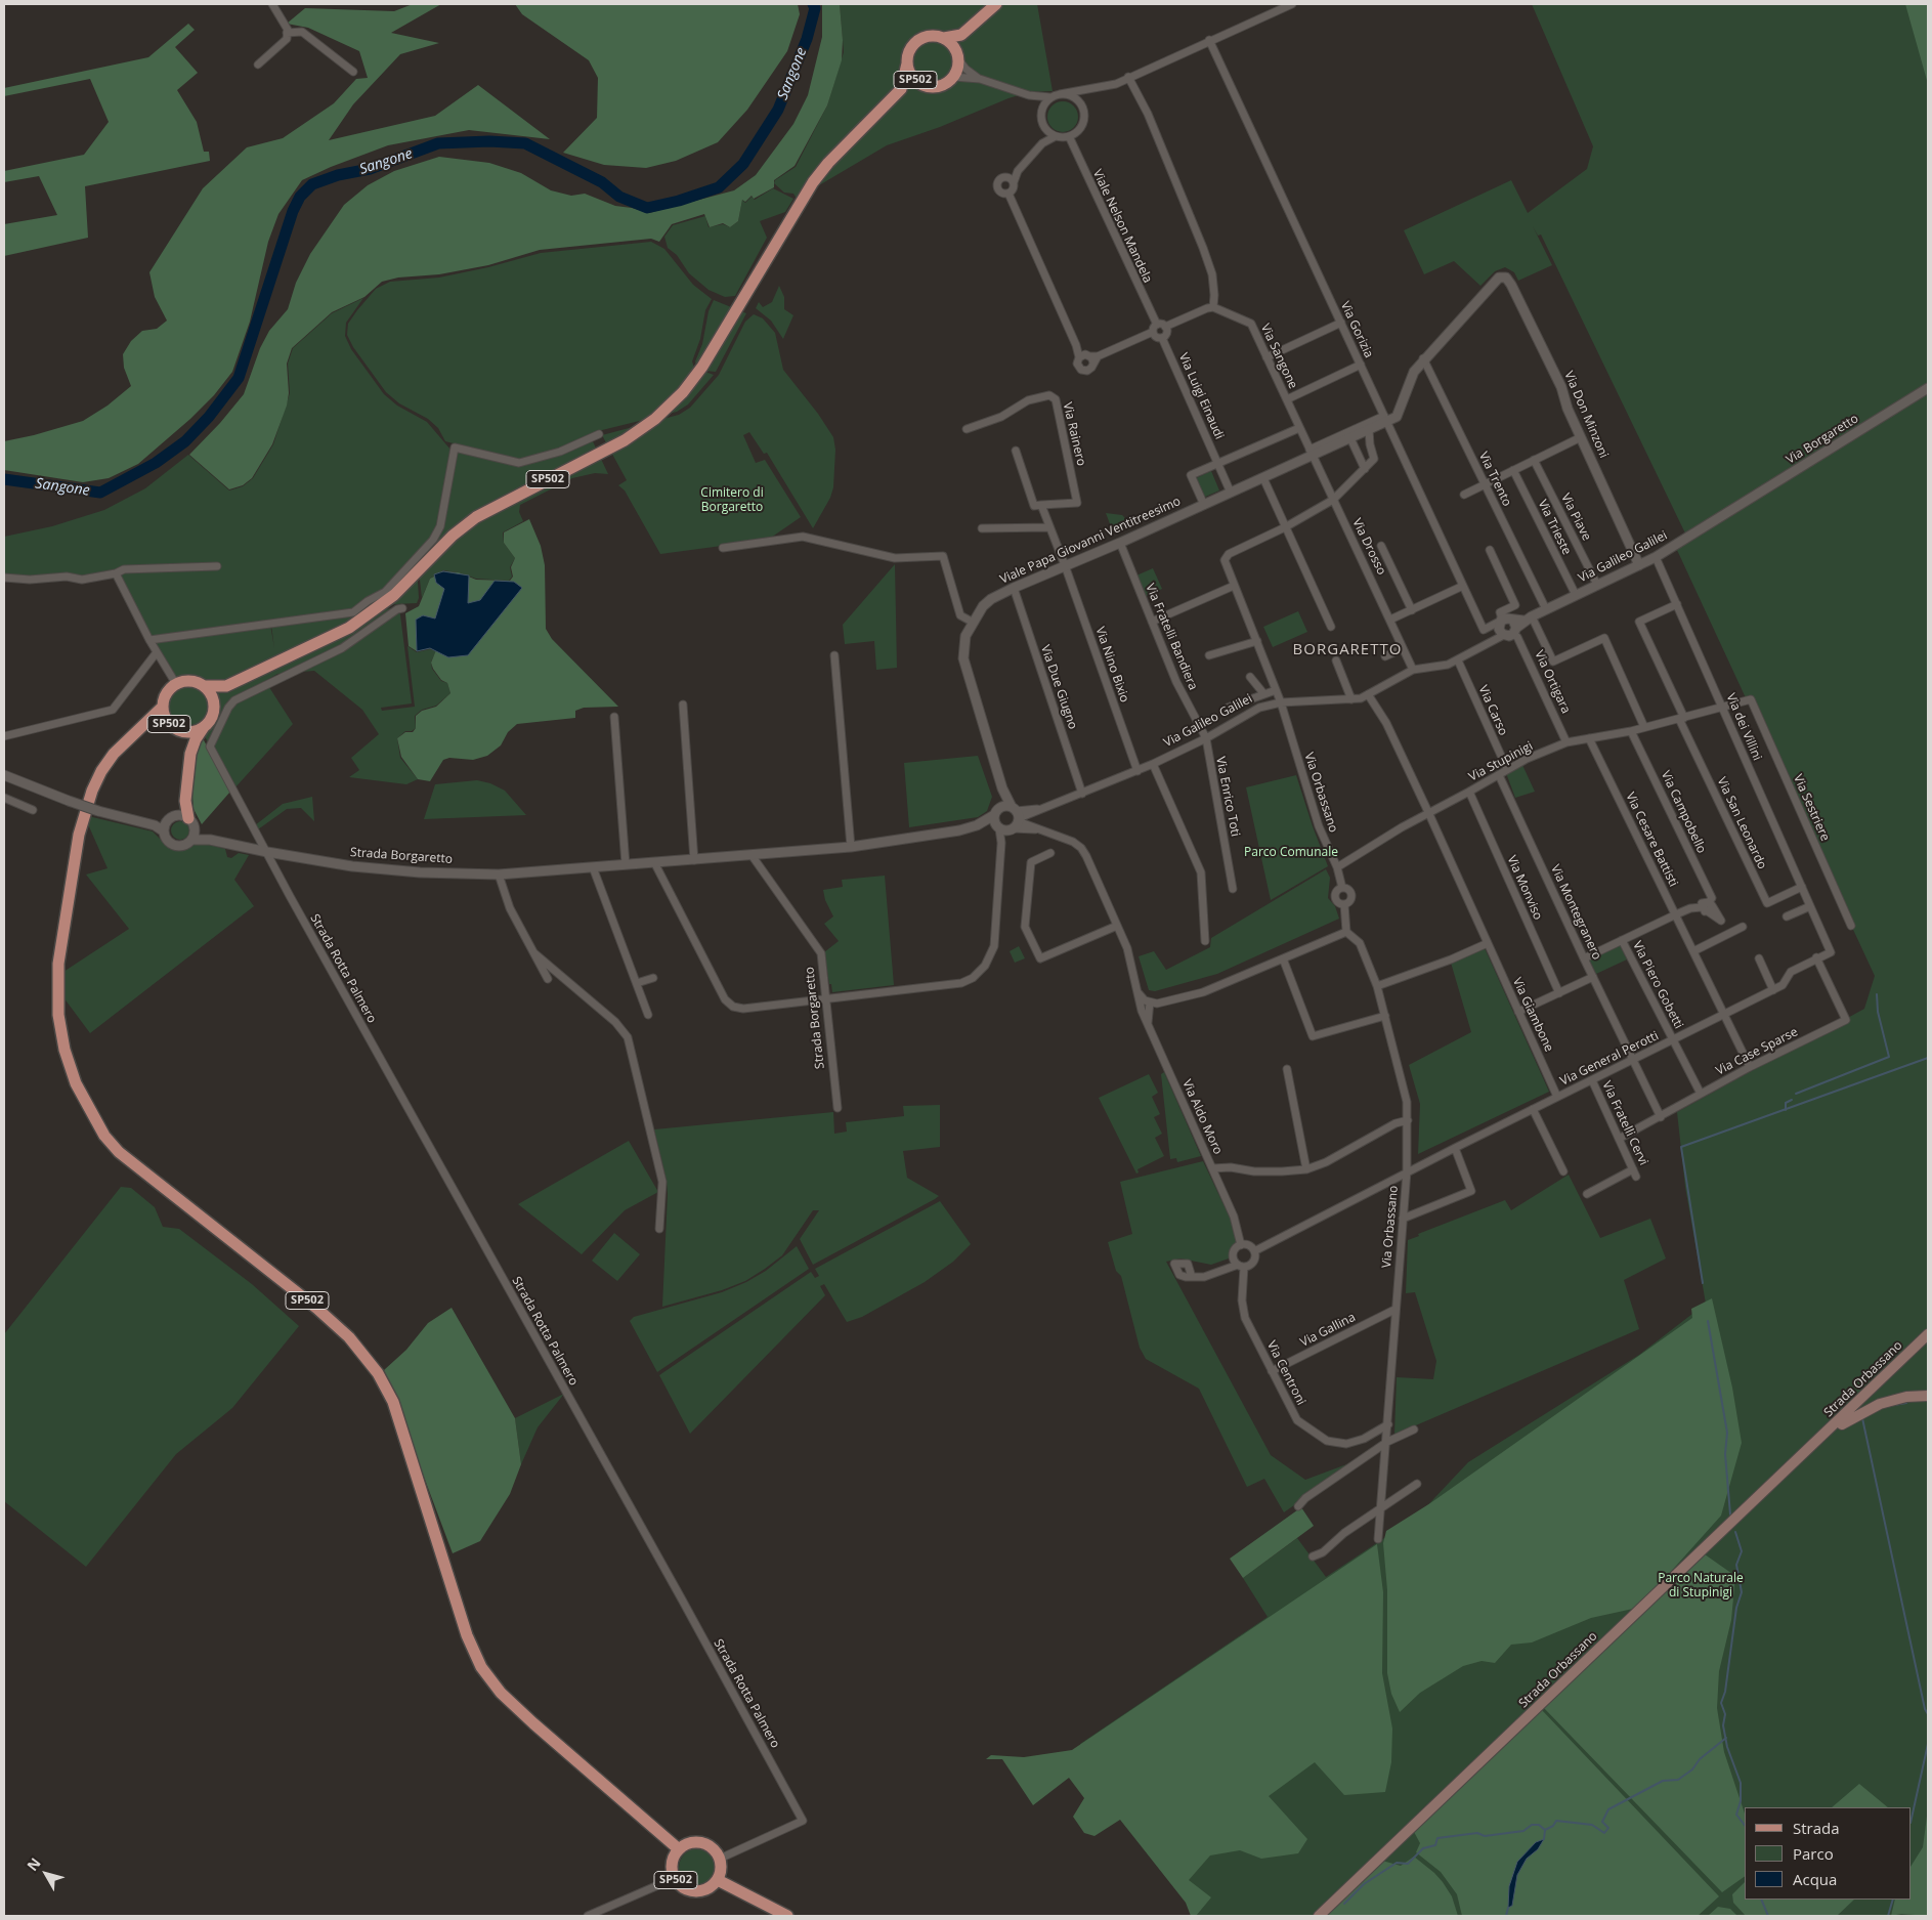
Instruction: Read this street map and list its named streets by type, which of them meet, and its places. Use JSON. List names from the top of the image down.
{
  "streets": {
    "main road": ["SP502", "Strada Orbassano"],
    "street": [
      "Viale Nelson Mandela",
      "Via Gorizia",
      "Via Sangone",
      "Via Luigi Einaudi",
      "Via Don Minzoni",
      "Via Rainero",
      "Via Borgaretto",
      "Via Trento",
      "Via Piave",
      "Via Trieste",
      "Viale Papa Giovanni Ventitreesimo",
      "Via Drosso",
      "Via Galileo Galilei",
      "Via Fratelli Bandiera",
      "Via Nino Bixio",
      "Via Ortigara",
      "Via Due Giugno",
      "Via Carso",
      "Via dei Villini",
      "Via Stupinigi",
      "Via Orbassano",
      "Via Enrico Toti",
      "Via Sestriere",
      "Via Campobello",
      "Via San Leonardo",
      "Via Cesare Battisti",
      "Strada Borgaretto",
      "Via Monviso",
      "Via Montegranero",
      "Strada Rotta Palmero",
      "Via Piero Gobetti",
      "Via Giambone",
      "Via Case Sparse",
      "Via General Perotti",
      "Via Aldo Moro",
      "Via Fratelli Cervi",
      "Via Gallina",
      "Via Centroni"
    ]
  },
  "crossings": [
    ["SP502", "Strada Rotta Palmero"],
    ["Via Gorizia", "Viale Papa Giovanni Ventitreesimo"],
    ["Via Gorizia", "Via Galileo Galilei"],
    ["Via Sangone", "Viale Papa Giovanni Ventitreesimo"],
    ["Via Sangone", "Via Drosso"],
    ["Via Luigi Einaudi", "Viale Papa Giovanni Ventitreesimo"],
    ["Via Don Minzoni", "Via Trento"],
    ["Via Don Minzoni", "Via Galileo Galilei"],
    ["Via Borgaretto", "Via Galileo Galilei"],
    ["Via Trento", "Via Galileo Galilei"],
    ["Via Piave", "Via Galileo Galilei"],
    ["Via Trieste", "Via Galileo Galilei"],
    ["Viale Papa Giovanni Ventitreesimo", "Via Drosso"],
    ["Viale Papa Giovanni Ventitreesimo", "Via Galileo Galilei"],
    ["Viale Papa Giovanni Ventitreesimo", "Via Fratelli Bandiera"],
    ["Viale Papa Giovanni Ventitreesimo", "Via Nino Bixio"],
    ["Viale Papa Giovanni Ventitreesimo", "Via Due Giugno"],
    ["Viale Papa Giovanni Ventitreesimo", "Strada Borgaretto"],
    ["Viale Papa Giovanni Ventitreesimo", "Via Aldo Moro"],
    ["Via Drosso", "Via Galileo Galilei"],
    ["Via Galileo Galilei", "Via Fratelli Bandiera"],
    ["Via Galileo Galilei", "Via Nino Bixio"],
    ["Via Galileo Galilei", "Via Ortigara"],
    ["Via Galileo Galilei", "Via Due Giugno"],
    ["Via Galileo Galilei", "Via Carso"],
    ["Via Galileo Galilei", "Via dei Villini"],
    ["Via Galileo Galilei", "Via Orbassano"],
    ["Via Galileo Galilei", "Via Enrico Toti"],
    ["Via Galileo Galilei", "Strada Borgaretto"],
    ["Via Galileo Galilei", "Via Giambone"],
    ["Via Galileo Galilei", "Via Aldo Moro"],
    ["Via Fratelli Bandiera", "Via Enrico Toti"],
    ["Via Ortigara", "Via Stupinigi"],
    ["Via Carso", "Via Stupinigi"],
    ["Via dei Villini", "Via Stupinigi"],
    ["Via dei Villini", "Via San Leonardo"],
    ["Via dei Villini", "Via Case Sparse"],
    ["Via dei Villini", "Via General Perotti"],
    ["Via Stupinigi", "Via Orbassano"],
    ["Via Stupinigi", "Via Sestriere"],
    ["Via Stupinigi", "Via Campobello"],
    ["Via Stupinigi", "Via San Leonardo"],
    ["Via Stupinigi", "Via Cesare Battisti"],
    ["Via Stupinigi", "Via Monviso"],
    ["Via Stupinigi", "Via Montegranero"],
    ["Via Stupinigi", "Via Giambone"],
    ["Via Orbassano", "Via General Perotti"],
    ["Via Orbassano", "Via Aldo Moro"],
    ["Via Orbassano", "Via Gallina"],
    ["Via Orbassano", "Via Centroni"],
    ["Via Campobello", "Via Cesare Battisti"],
    ["Via Campobello", "Via Montegranero"],
    ["Via Campobello", "Via Piero Gobetti"],
    ["Via Cesare Battisti", "Via Case Sparse"],
    ["Via Cesare Battisti", "Via General Perotti"],
    ["Strada Borgaretto", "Strada Rotta Palmero"],
    ["Strada Borgaretto", "Via Aldo Moro"],
    ["Via Montegranero", "Via Case Sparse"],
    ["Via Montegranero", "Via General Perotti"],
    ["Via Piero Gobetti", "Via Case Sparse"],
    ["Via Piero Gobetti", "Via General Perotti"],
    ["Via Giambone", "Via General Perotti"],
    ["Via Case Sparse", "Via General Perotti"],
    ["Via Case Sparse", "Via Fratelli Cervi"],
    ["Via General Perotti", "Via Fratelli Cervi"],
    ["Via General Perotti", "Via Centroni"],
    ["Via Aldo Moro", "Via Centroni"],
    ["Via Gallina", "Via Centroni"]
  ],
  "districts": ["BORGARETTO"],
  "water": ["Sangone"],
  "parks": ["Cimitero di Borgaretto", "Parco Comunale", "Parco Naturale di Stupinigi"],
  "legend": ["Strada", "Parco", "Acqua"],
  "north": "top left"
}
